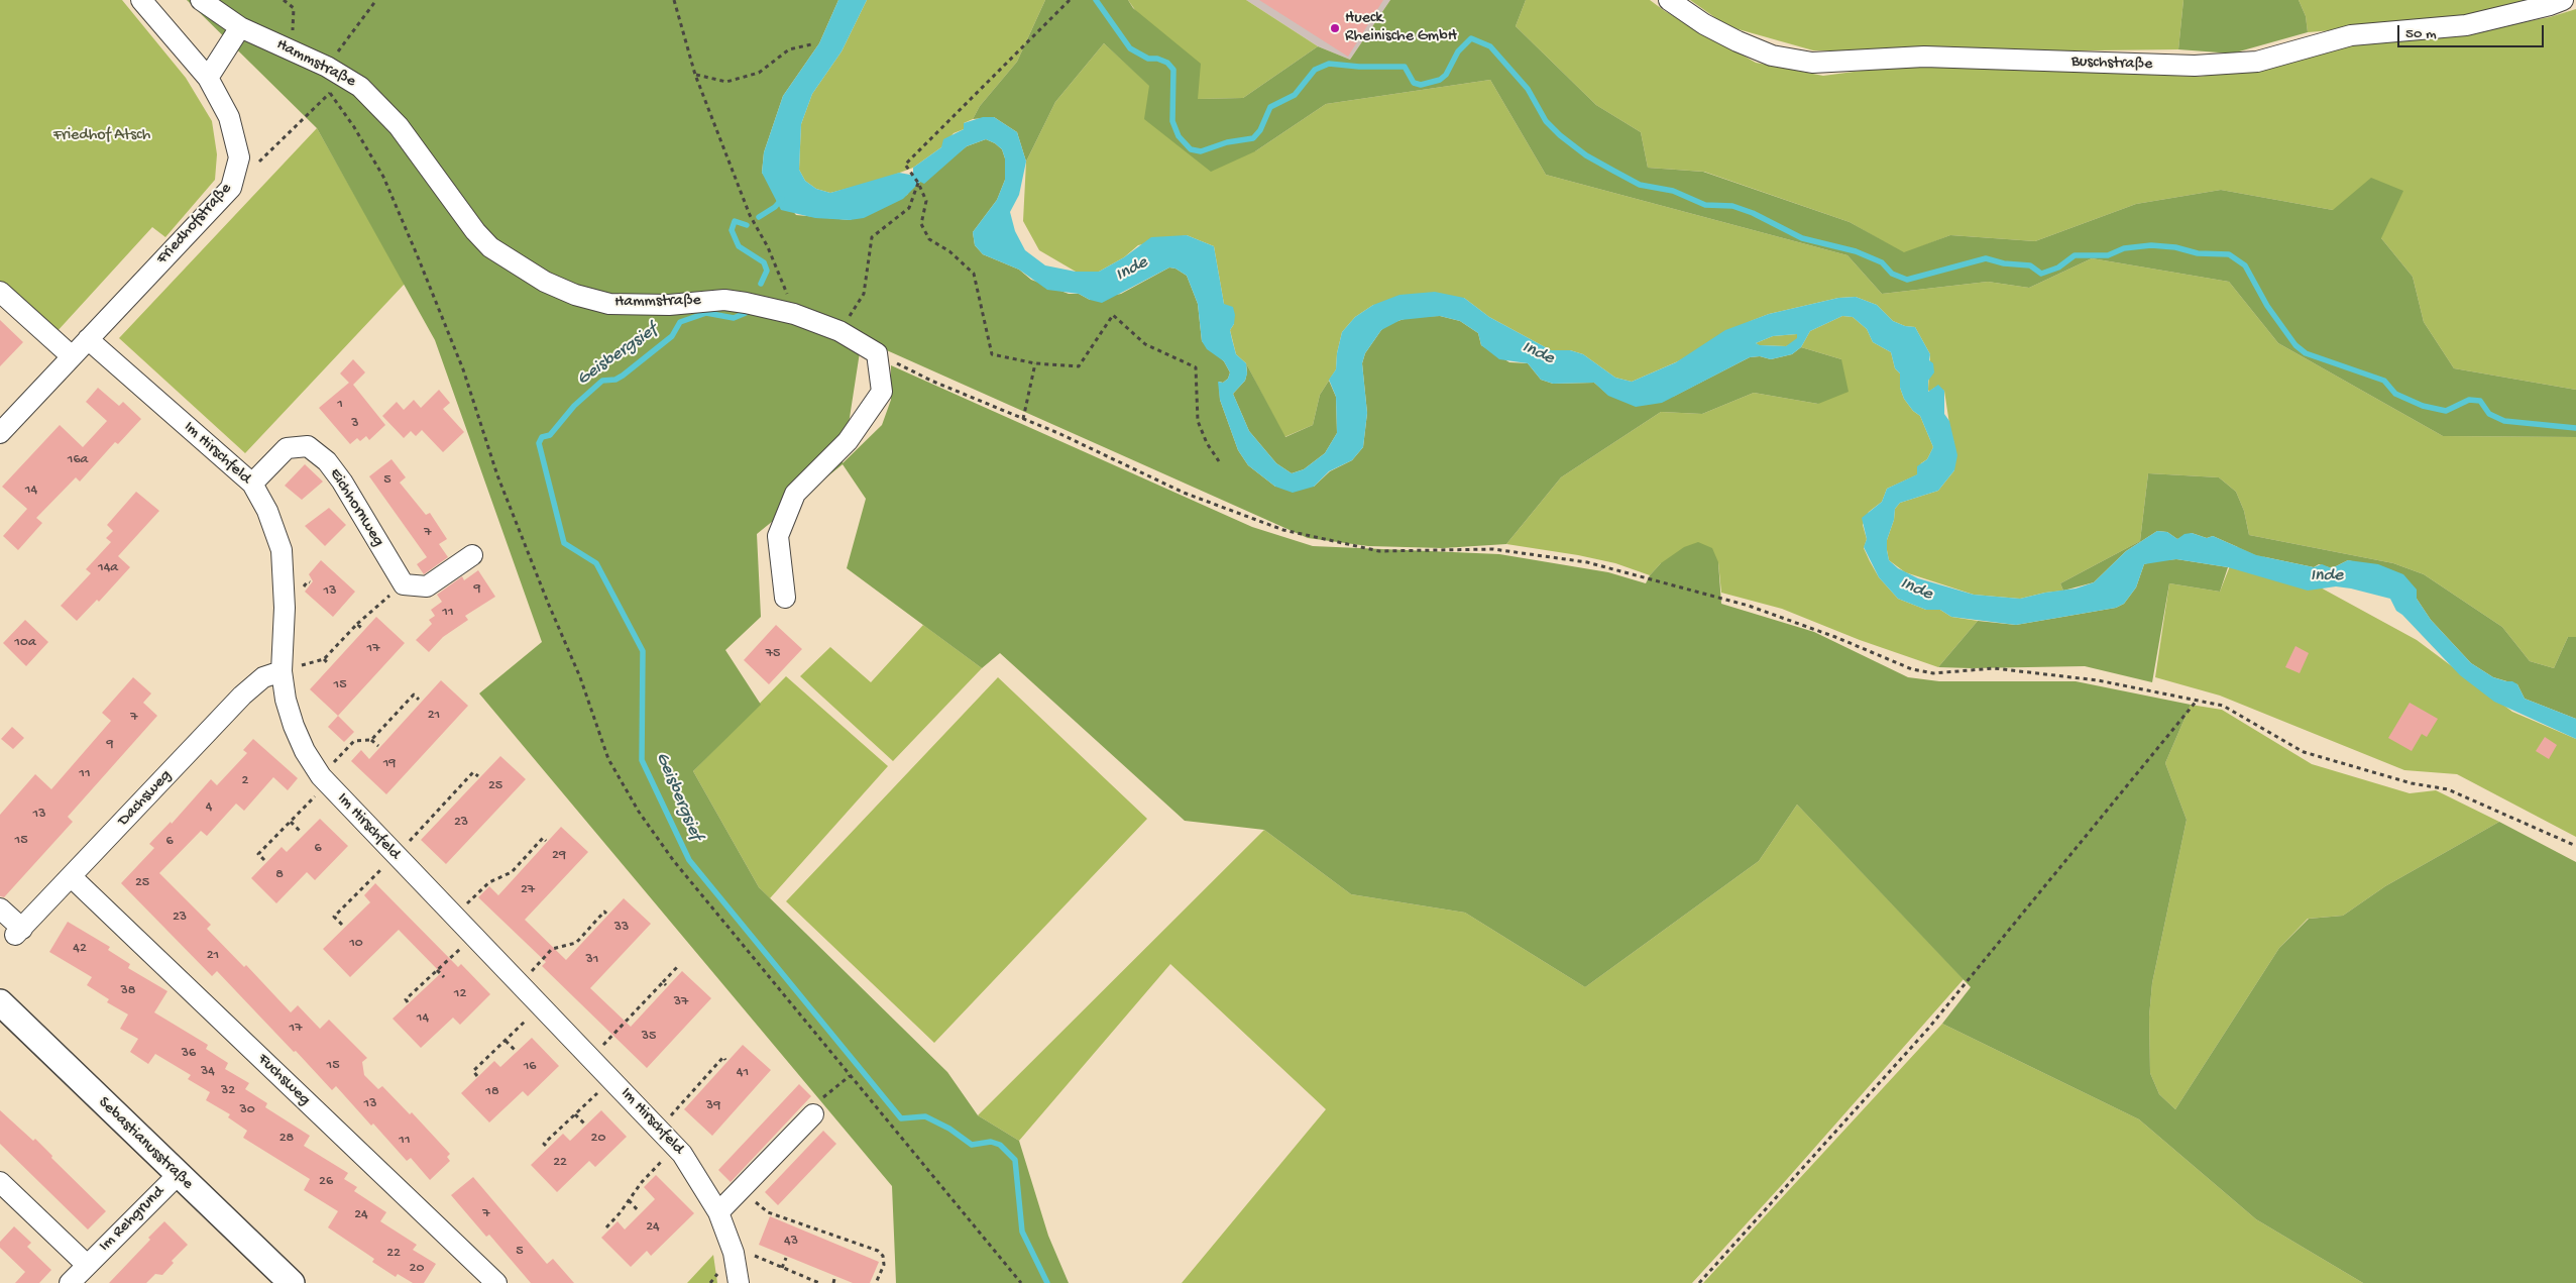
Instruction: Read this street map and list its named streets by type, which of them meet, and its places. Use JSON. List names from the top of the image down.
{
  "streets": {
    "main road": ["Sebastianusstraße"],
    "street": [
      "Hammstraße",
      "Buschstraße",
      "Friedhofstraße",
      "Im Hirschfeld",
      "Eichhornweg",
      "Dachsweg",
      "Fuchsweg",
      "Im Rehgrund"
    ]
  },
  "crossings": [
    ["Friedhofstraße", "Im Hirschfeld"],
    ["Im Hirschfeld", "Eichhornweg"],
    ["Im Hirschfeld", "Dachsweg"],
    ["Dachsweg", "Fuchsweg"],
    ["Sebastianusstraße", "Im Rehgrund"]
  ],
  "water": ["Inde", "Geisbergsief"],
  "parks": ["Friedhof Atsch"],
  "places": ["Hueck Rheinische GmbH"],
  "house_numbers": [
    "1",
    "3",
    "16a",
    "5",
    "14",
    "7",
    "14a",
    "9",
    "13",
    "11",
    "10a",
    "17",
    "75",
    "15",
    "21",
    "7",
    "9",
    "19",
    "11",
    "2",
    "25",
    "4",
    "13",
    "23",
    "15",
    "6",
    "6",
    "29",
    "8",
    "25",
    "27",
    "23",
    "33",
    "10",
    "42",
    "21",
    "31",
    "38",
    "12",
    "37",
    "14",
    "17",
    "35",
    "36",
    "15",
    "16",
    "34",
    "41",
    "32",
    "18",
    "13",
    "39",
    "30",
    "28",
    "20",
    "11",
    "22",
    "26",
    "7",
    "24",
    "24",
    "43",
    "5",
    "22",
    "20"
  ],
  "scale_bar": "50 m"
}
